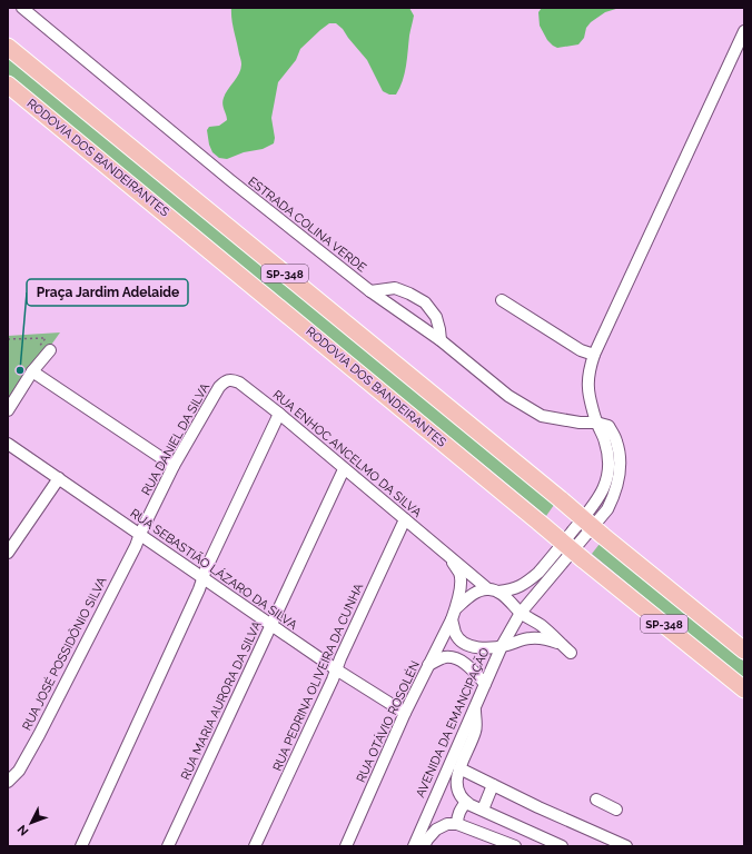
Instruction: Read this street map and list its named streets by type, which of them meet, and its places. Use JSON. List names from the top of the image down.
{
  "streets": {
    "highway": ["RODOVIA DOS BANDEIRANTES", "SP-348"],
    "street": [
      "ESTRADA COLINA VERDE",
      "RUA DANIEL DA SILVA",
      "RUA ENHOC ANCELMO DA SILVA",
      "RUA SEBASTIÃO LÁZARO DA SILVA",
      "RUA JOSÉ POSSIDÔNIO SILVA",
      "RUA PEDRINA OLIVEIRA DA CUNHA",
      "RUA MARIA AURORA DA SILVA",
      "RUA OTÁVIO ROSOLÉN",
      "AVENIDA DA EMANCIPAÇÃO"
    ]
  },
  "crossings": [
    ["RUA DANIEL DA SILVA", "RUA ENHOC ANCELMO DA SILVA"],
    ["RUA DANIEL DA SILVA", "RUA SEBASTIÃO LÁZARO DA SILVA"],
    ["RUA DANIEL DA SILVA", "RUA JOSÉ POSSIDÔNIO SILVA"],
    ["RUA ENHOC ANCELMO DA SILVA", "RUA PEDRINA OLIVEIRA DA CUNHA"],
    ["RUA ENHOC ANCELMO DA SILVA", "RUA MARIA AURORA DA SILVA"],
    ["RUA ENHOC ANCELMO DA SILVA", "RUA OTÁVIO ROSOLÉN"],
    ["RUA ENHOC ANCELMO DA SILVA", "AVENIDA DA EMANCIPAÇÃO"],
    ["RUA SEBASTIÃO LÁZARO DA SILVA", "RUA JOSÉ POSSIDÔNIO SILVA"],
    ["RUA SEBASTIÃO LÁZARO DA SILVA", "RUA PEDRINA OLIVEIRA DA CUNHA"],
    ["RUA SEBASTIÃO LÁZARO DA SILVA", "RUA MARIA AURORA DA SILVA"],
    ["RUA SEBASTIÃO LÁZARO DA SILVA", "RUA OTÁVIO ROSOLÉN"],
    ["RUA OTÁVIO ROSOLÉN", "AVENIDA DA EMANCIPAÇÃO"]
  ],
  "places": ["Praça Jardim Adelaide"],
  "north": "bottom left"
}
